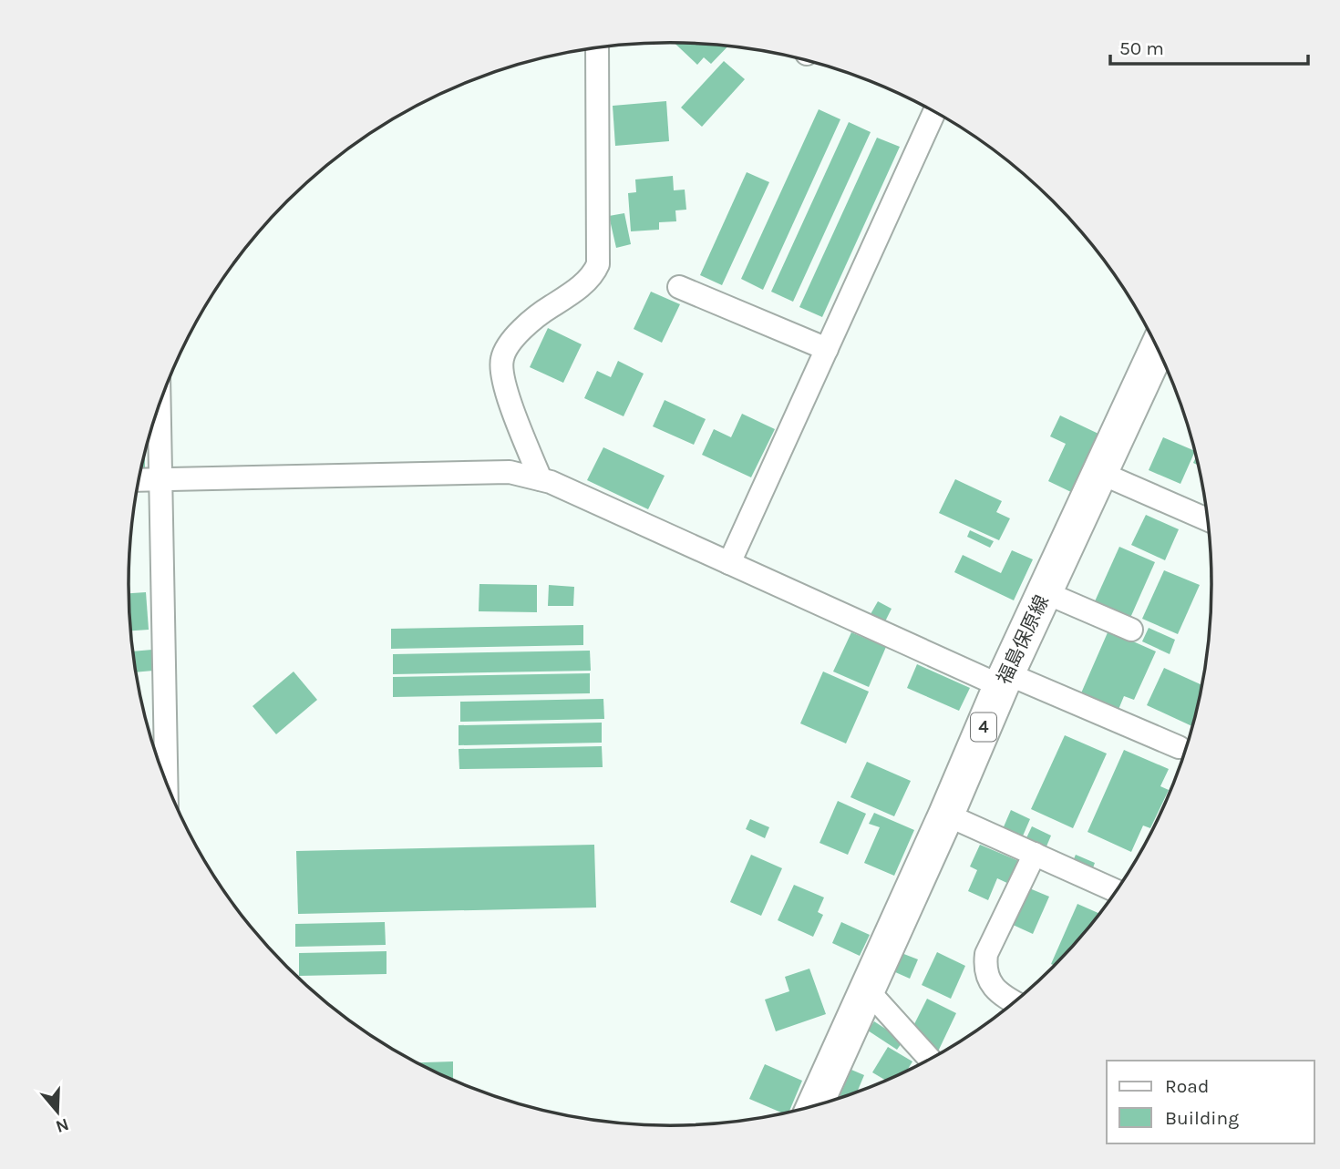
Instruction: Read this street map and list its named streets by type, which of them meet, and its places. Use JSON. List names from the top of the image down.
{
  "streets": {
    "main road": ["福島保原線", "4"]
  },
  "legend": ["Road", "Building"],
  "scale_bar": "50 m",
  "north": "bottom"
}
